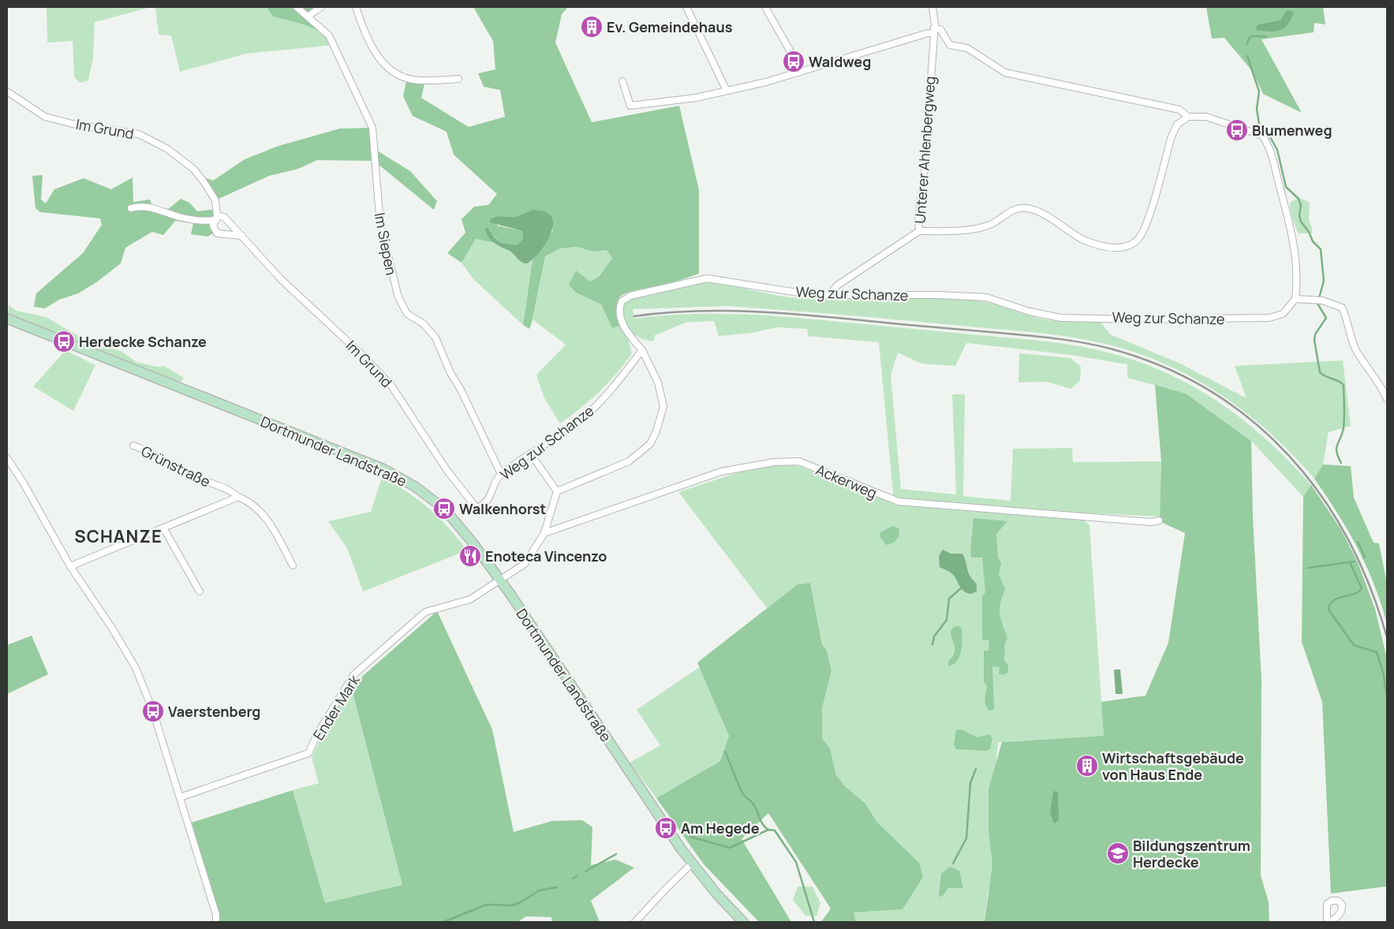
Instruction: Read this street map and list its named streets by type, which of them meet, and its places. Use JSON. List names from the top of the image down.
{
  "streets": {
    "main road": ["Dortmunder Landstraße"],
    "street": [
      "Im Grund",
      "Unterer Ahlenbergweg",
      "Im Siepen",
      "Weg zur Schanze",
      "Grünstraße",
      "Ackerweg",
      "Ender Mark"
    ]
  },
  "crossings": [
    ["Im Grund", "Weg zur Schanze"],
    ["Unterer Ahlenbergweg", "Weg zur Schanze"],
    ["Im Siepen", "Weg zur Schanze"],
    ["Dortmunder Landstraße", "Ender Mark"],
    ["Ackerweg", "Ender Mark"]
  ],
  "districts": ["SCHANZE"],
  "places": {
    "building": ["Ev. Gemeindehaus", "Wirtschaftsgebäude von Haus Ende"],
    "bus stop": [
      "Waldweg",
      "Blumenweg",
      "Herdecke Schanze",
      "Walkenhorst",
      "Vaerstenberg",
      "Am Hegede"
    ],
    "restaurant": ["Enoteca Vincenzo"],
    "school or university": ["Bildungszentrum Herdecke"]
  }
}
